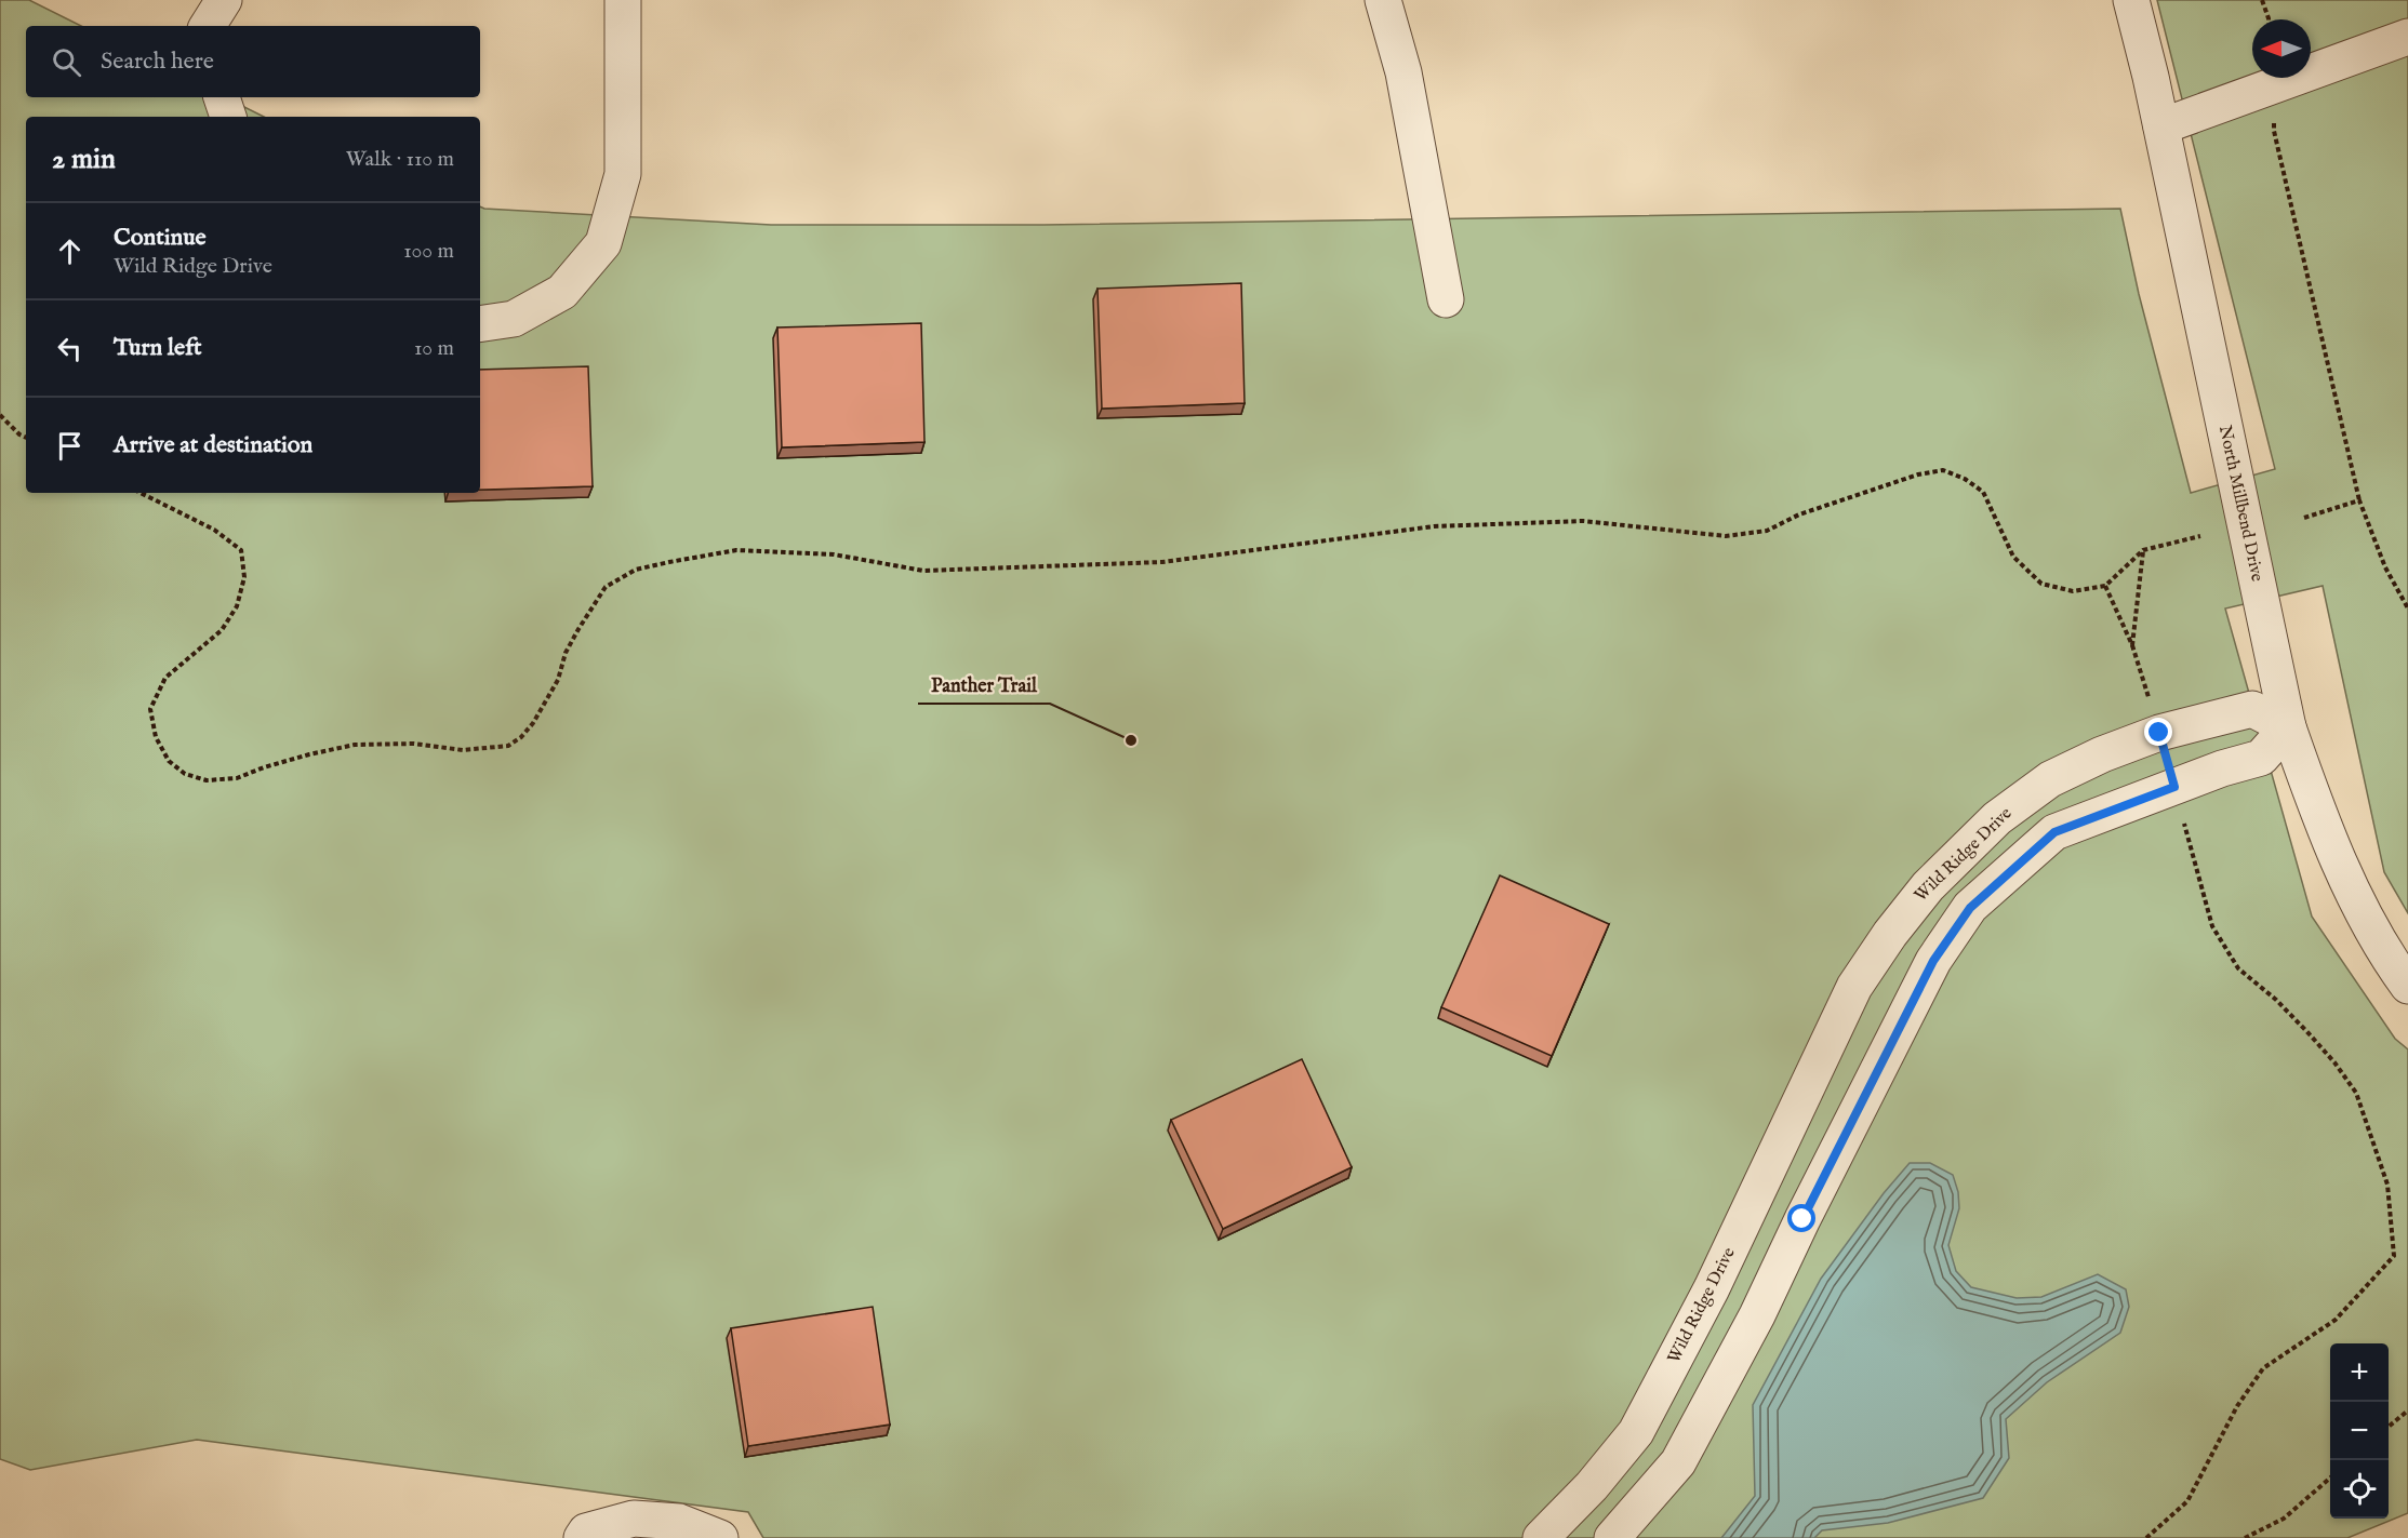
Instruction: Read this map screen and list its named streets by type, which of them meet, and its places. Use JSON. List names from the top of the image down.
{
  "streets": {
    "street": ["North Millbend Drive", "Wild Ridge Drive"]
  },
  "crossings": [
    ["North Millbend Drive", "Wild Ridge Drive"]
  ],
  "places": ["Panther Trail"],
  "north": "left",
  "page": {
    "search": "Search here",
    "heading": ["2 min", "Walk · 110 m"],
    "list": [
      ["Continue", "Wild Ridge Drive", "100 m"],
      ["Turn left", "10 m"],
      "Arrive at destination"
    ],
    "map_buttons": ["+", "−"]
  }
}
